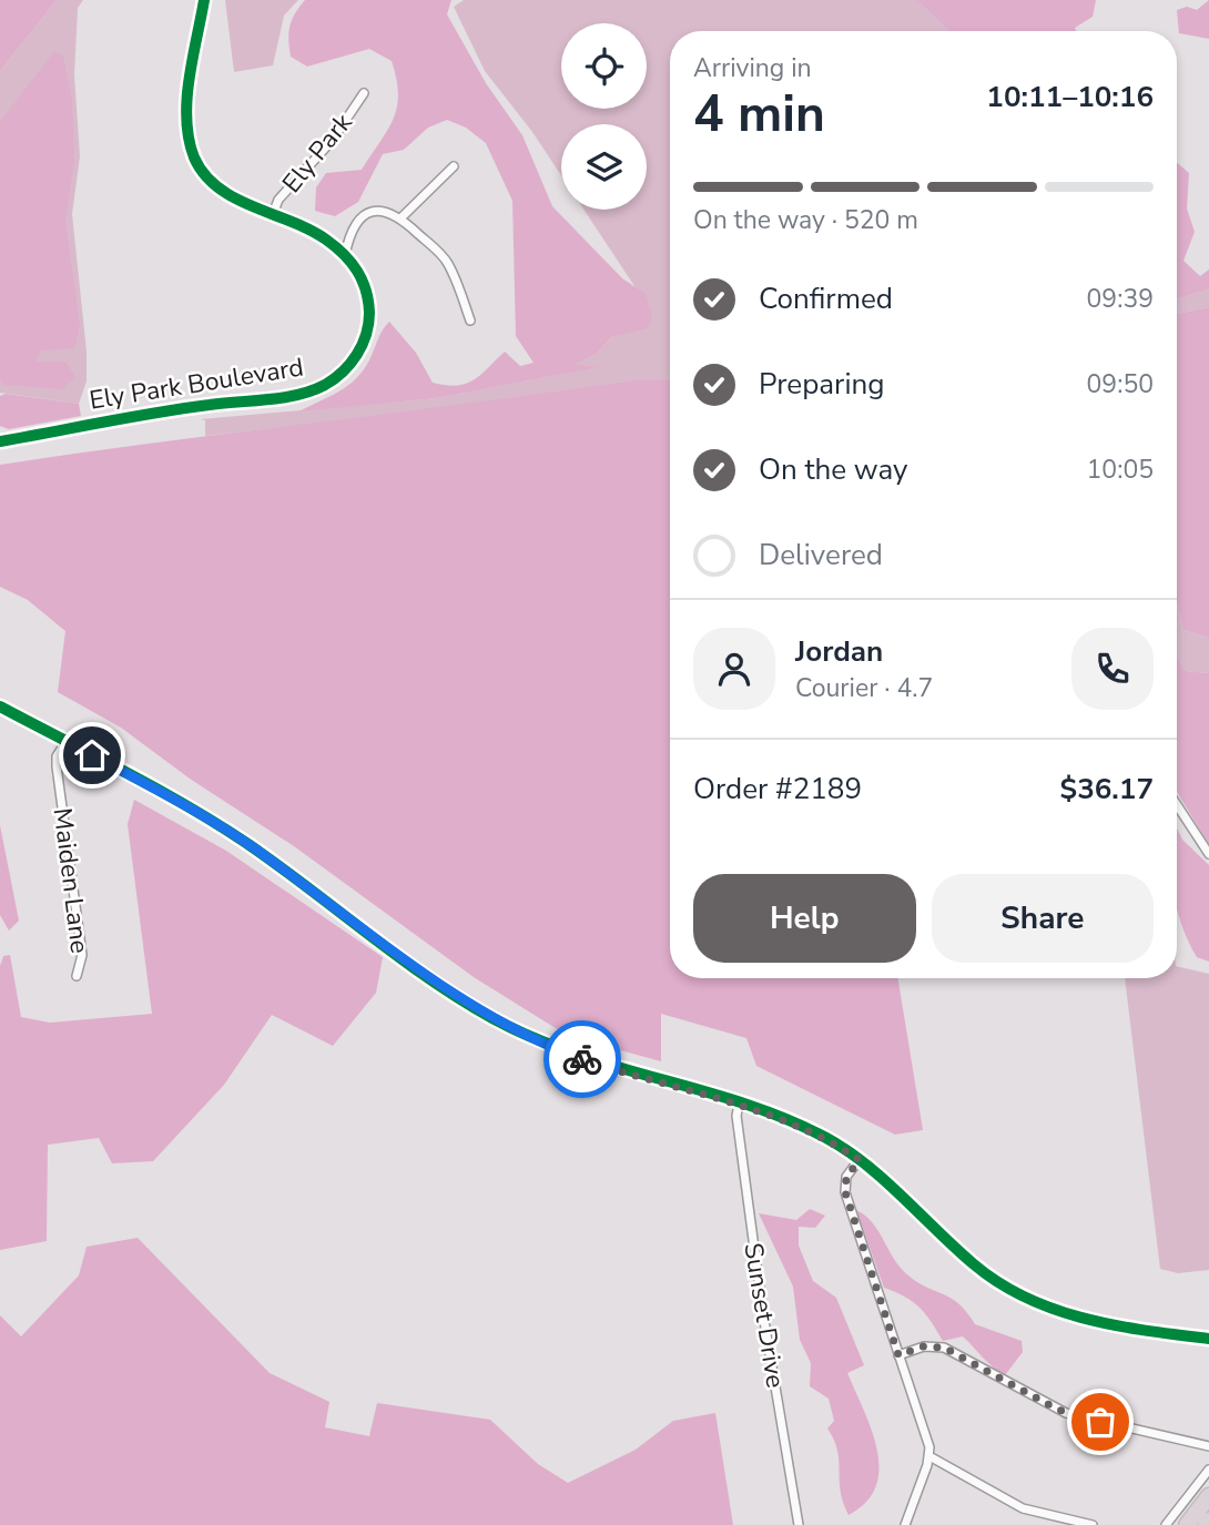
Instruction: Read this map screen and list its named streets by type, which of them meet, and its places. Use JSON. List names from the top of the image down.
{
  "streets": {
    "street": [
      "Ely Park",
      "Ely Park Boulevard",
      "Maiden Lane",
      "Sunset Drive"
    ]
  },
  "crossings": [
    ["Ely Park", "Ely Park Boulevard"]
  ],
  "page": {
    "heading": ["4 min", "Arriving in", "10:11–10:16"],
    "panel": [
      "Jordan",
      "Courier · 4.7",
      "Order #2189",
      "$36.17"
    ],
    "bar": "On the way · 520 m",
    "list": [
      ["Confirmed", "09:39"],
      ["Preparing", "09:50"],
      ["On the way", "10:05"],
      "Delivered"
    ],
    "buttons": ["Help", "Share"]
  }
}
